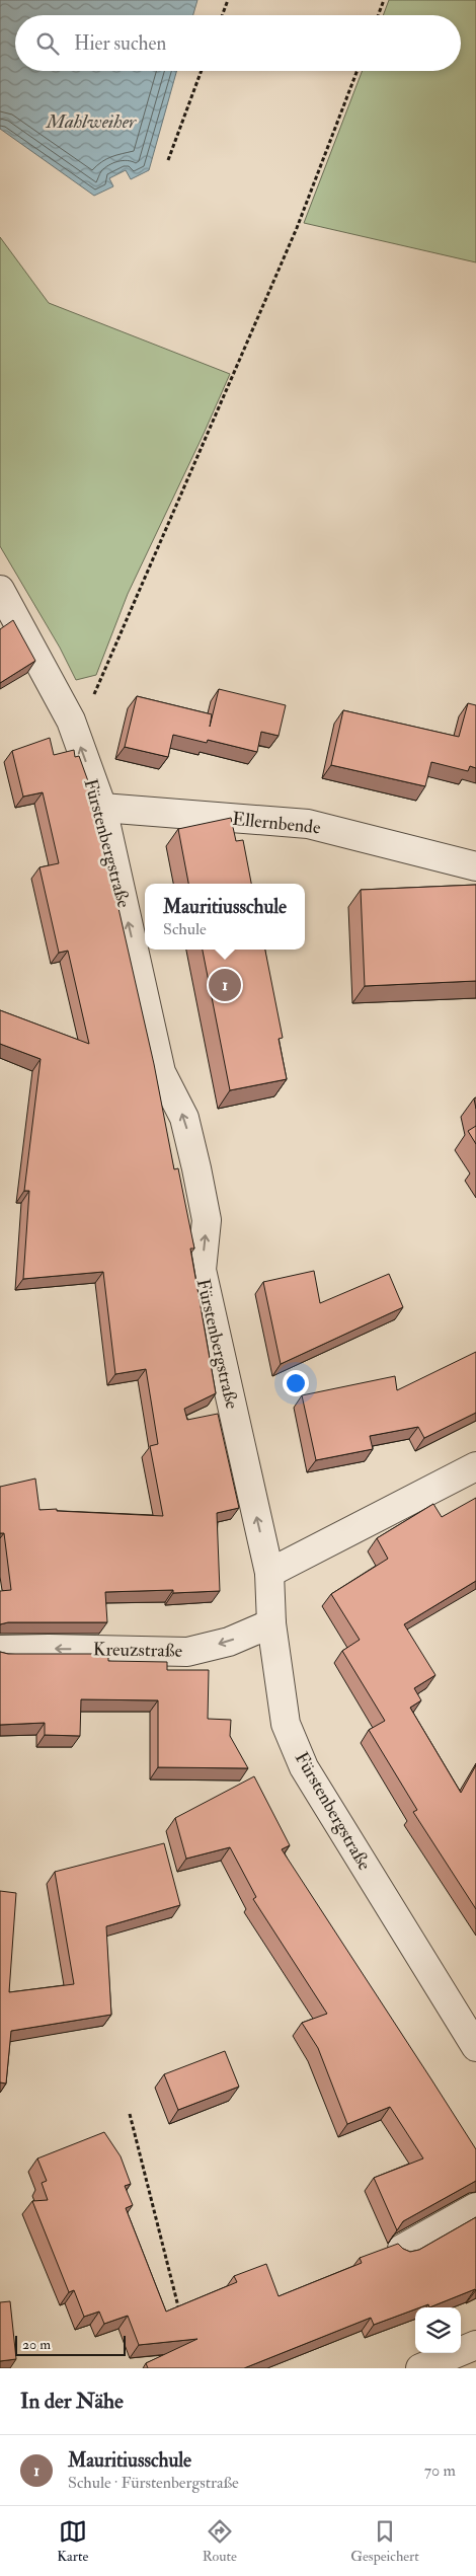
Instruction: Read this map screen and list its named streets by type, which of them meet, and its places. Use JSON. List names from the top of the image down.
{
  "streets": {
    "street": ["Ellernbende", "Fürstenbergstraße", "Kreuzstraße"]
  },
  "crossings": [
    ["Ellernbende", "Fürstenbergstraße"],
    ["Fürstenbergstraße", "Kreuzstraße"]
  ],
  "one_way": ["Fürstenbergstraße", "Kreuzstraße"],
  "water": ["Mahlweiher"],
  "scale_bar": "20 m",
  "page": {
    "search": "Hier suchen",
    "popup": ["Mauritiusschule", "Schule"],
    "pins": "1",
    "scale": "20 m",
    "heading": "In der Nähe",
    "list": [
      {
        "mark": "1",
        "name": "Mauritiusschule",
        "note": "Schule · Fürstenbergstraße",
        "value": "70 m"
      }
    ],
    "nav": ["Karte", "Route", "Gespeichert"]
  }
}
